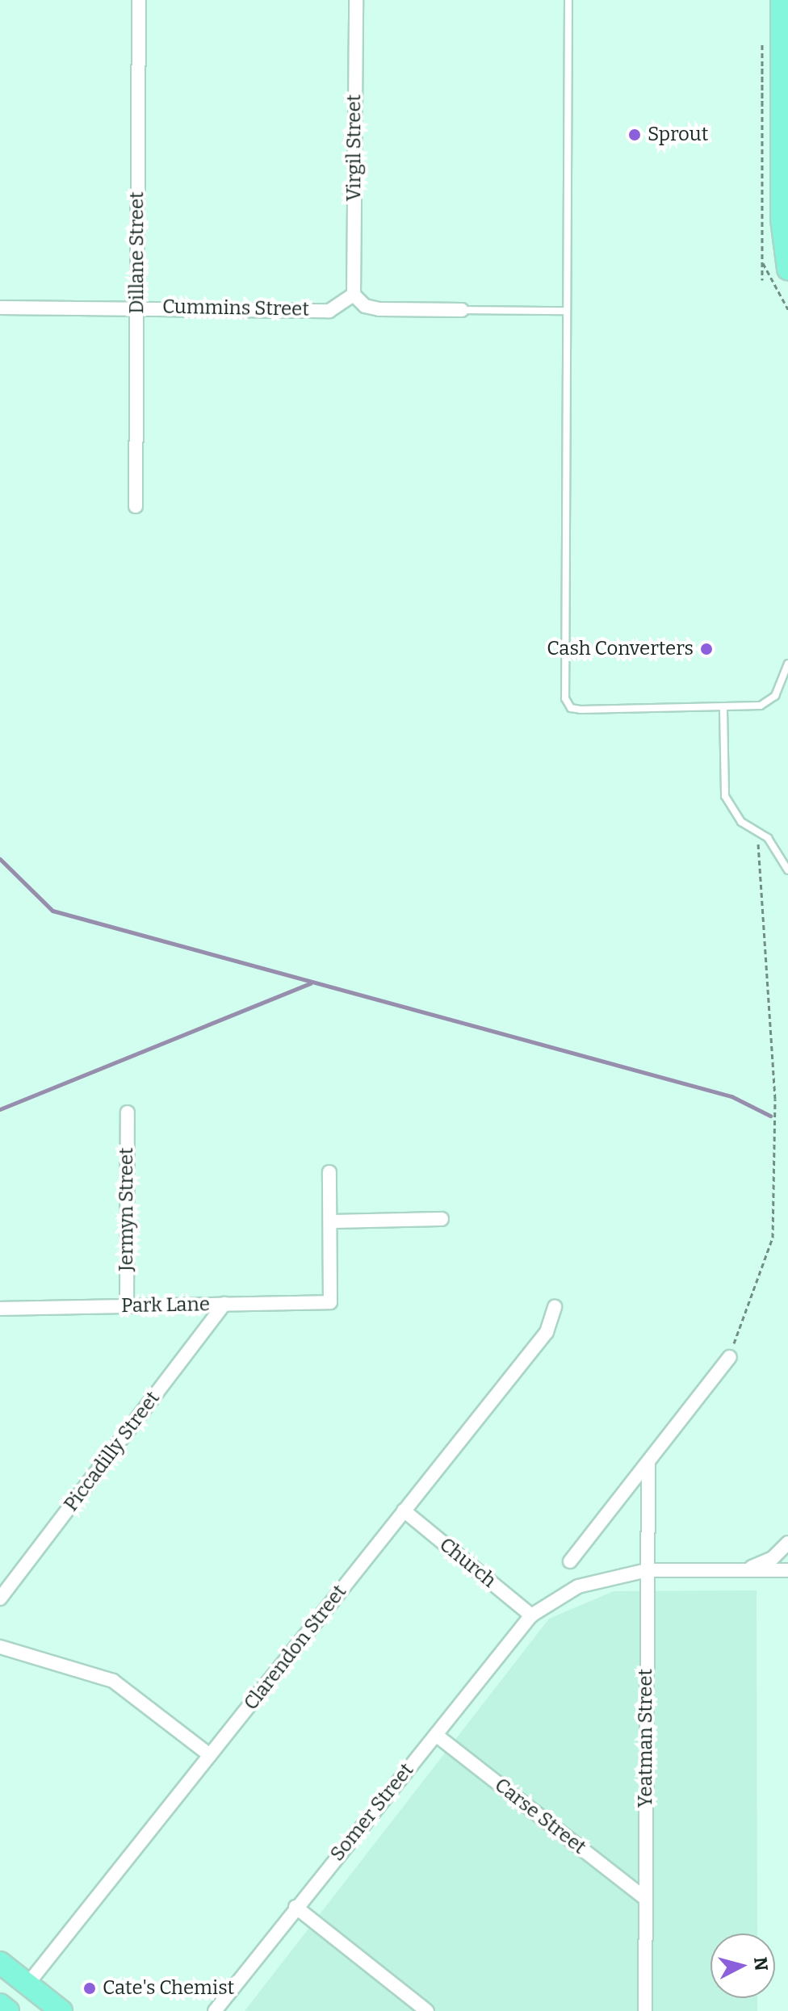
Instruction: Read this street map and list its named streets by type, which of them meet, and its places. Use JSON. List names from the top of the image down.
{
  "streets": {
    "street": [
      "Virgil Street",
      "Dillane Street",
      "Cummins Street",
      "Jermyn Street",
      "Park Lane",
      "Piccadilly Street",
      "Church",
      "Clarendon Street",
      "Yeatman Street",
      "Somer Street",
      "Carse Street"
    ]
  },
  "crossings": [
    ["Virgil Street", "Cummins Street"],
    ["Dillane Street", "Cummins Street"],
    ["Jermyn Street", "Park Lane"],
    ["Park Lane", "Piccadilly Street"],
    ["Church", "Clarendon Street"],
    ["Church", "Somer Street"],
    ["Yeatman Street", "Somer Street"],
    ["Yeatman Street", "Carse Street"],
    ["Somer Street", "Carse Street"]
  ],
  "places": ["Sprout", "Cash Converters", "Cate's Chemist"],
  "north": "right"
}
